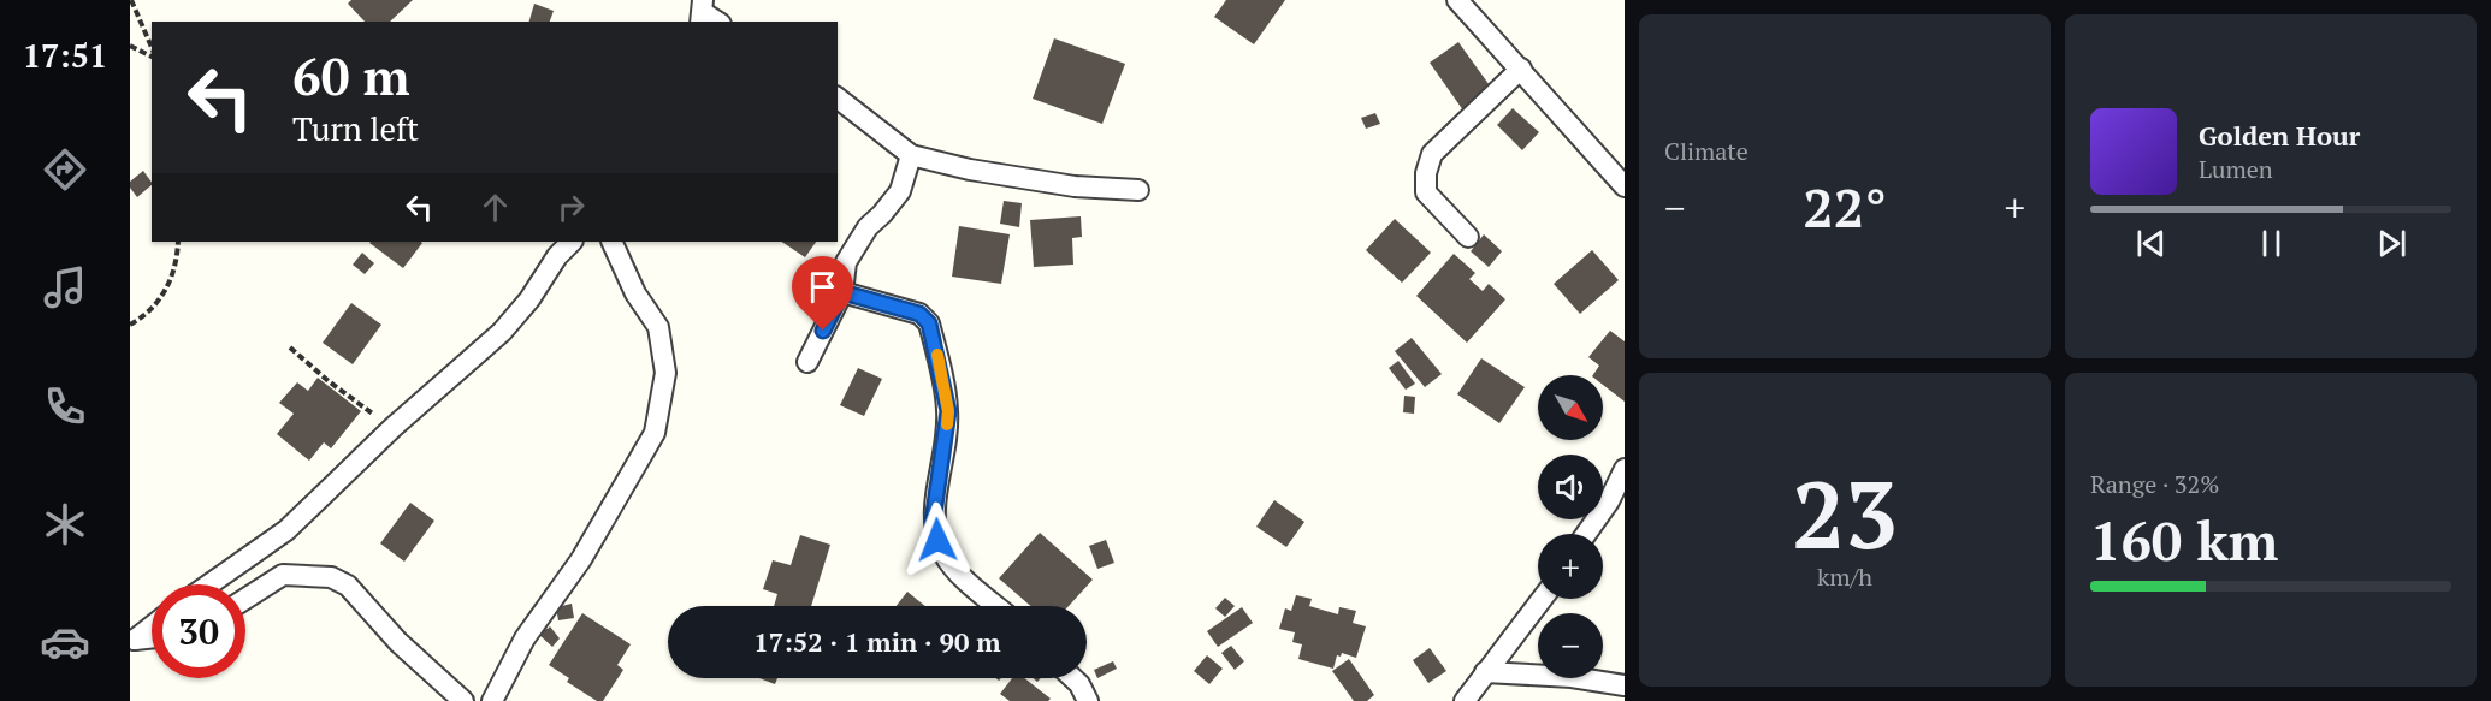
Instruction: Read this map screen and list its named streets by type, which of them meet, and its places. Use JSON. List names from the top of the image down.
{
  "north": "bottom right",
  "page": {
    "tabs": "17:51",
    "tile": [
      "Climate",
      ["23", "km/h"],
      ["Range · 32%", "160 km"]
    ],
    "turn": ["60 m", "Turn left"],
    "song": ["Golden Hour", "Lumen"],
    "heat": ["−", "22°", "+"],
    "map_buttons": ["+", "−"],
    "limit": "30",
    "trip": "17:52 · 1 min · 90 m"
  }
}
